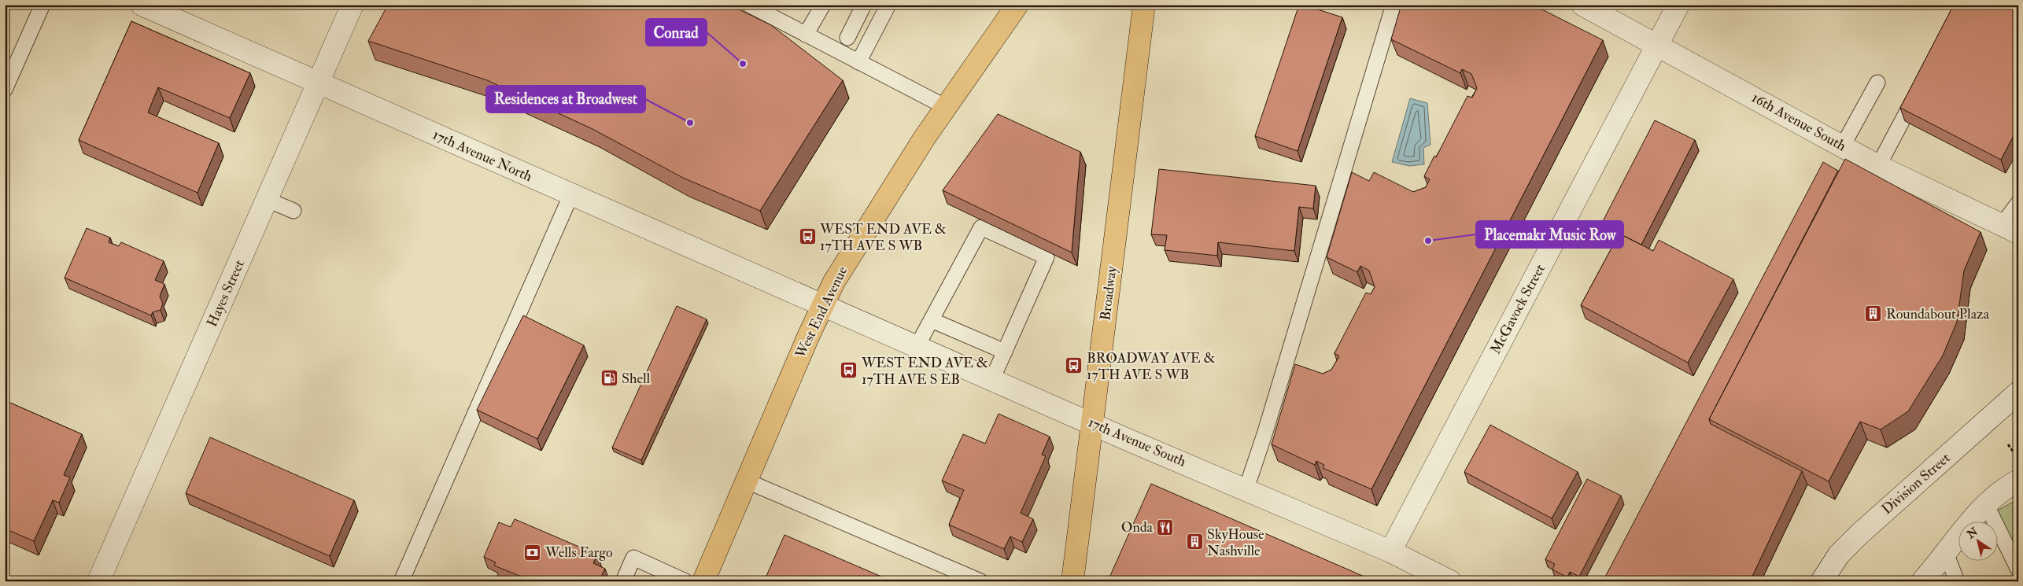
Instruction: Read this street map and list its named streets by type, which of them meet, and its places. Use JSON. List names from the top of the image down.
{
  "streets": {
    "main road": ["Broadway", "West End Avenue"],
    "street": [
      "16th Avenue South",
      "17th Avenue North",
      "Hayes Street",
      "McGavock Street",
      "17th Avenue South",
      "Division Street"
    ]
  },
  "crossings": [
    ["16th Avenue South", "McGavock Street"],
    ["17th Avenue North", "Hayes Street"],
    ["17th Avenue North", "West End Avenue"],
    ["17th Avenue North", "17th Avenue South"],
    ["Broadway", "17th Avenue South"],
    ["McGavock Street", "17th Avenue South"],
    ["West End Avenue", "17th Avenue South"]
  ],
  "places": {
    "other": ["Conrad", "Residences at Broadwest", "Placemakr Music Row"],
    "bus stop": ["WEST END AVE & 17TH AVE S WB", "BROADWAY AVE & 17TH AVE S WB", "WEST END AVE & 17TH AVE S EB"],
    "building": ["Roundabout Plaza", "SkyHouse Nashville"],
    "fuel station": ["Shell"],
    "restaurant": ["Onda"],
    "bank": ["Wells Fargo"]
  },
  "north": "top left"
}
